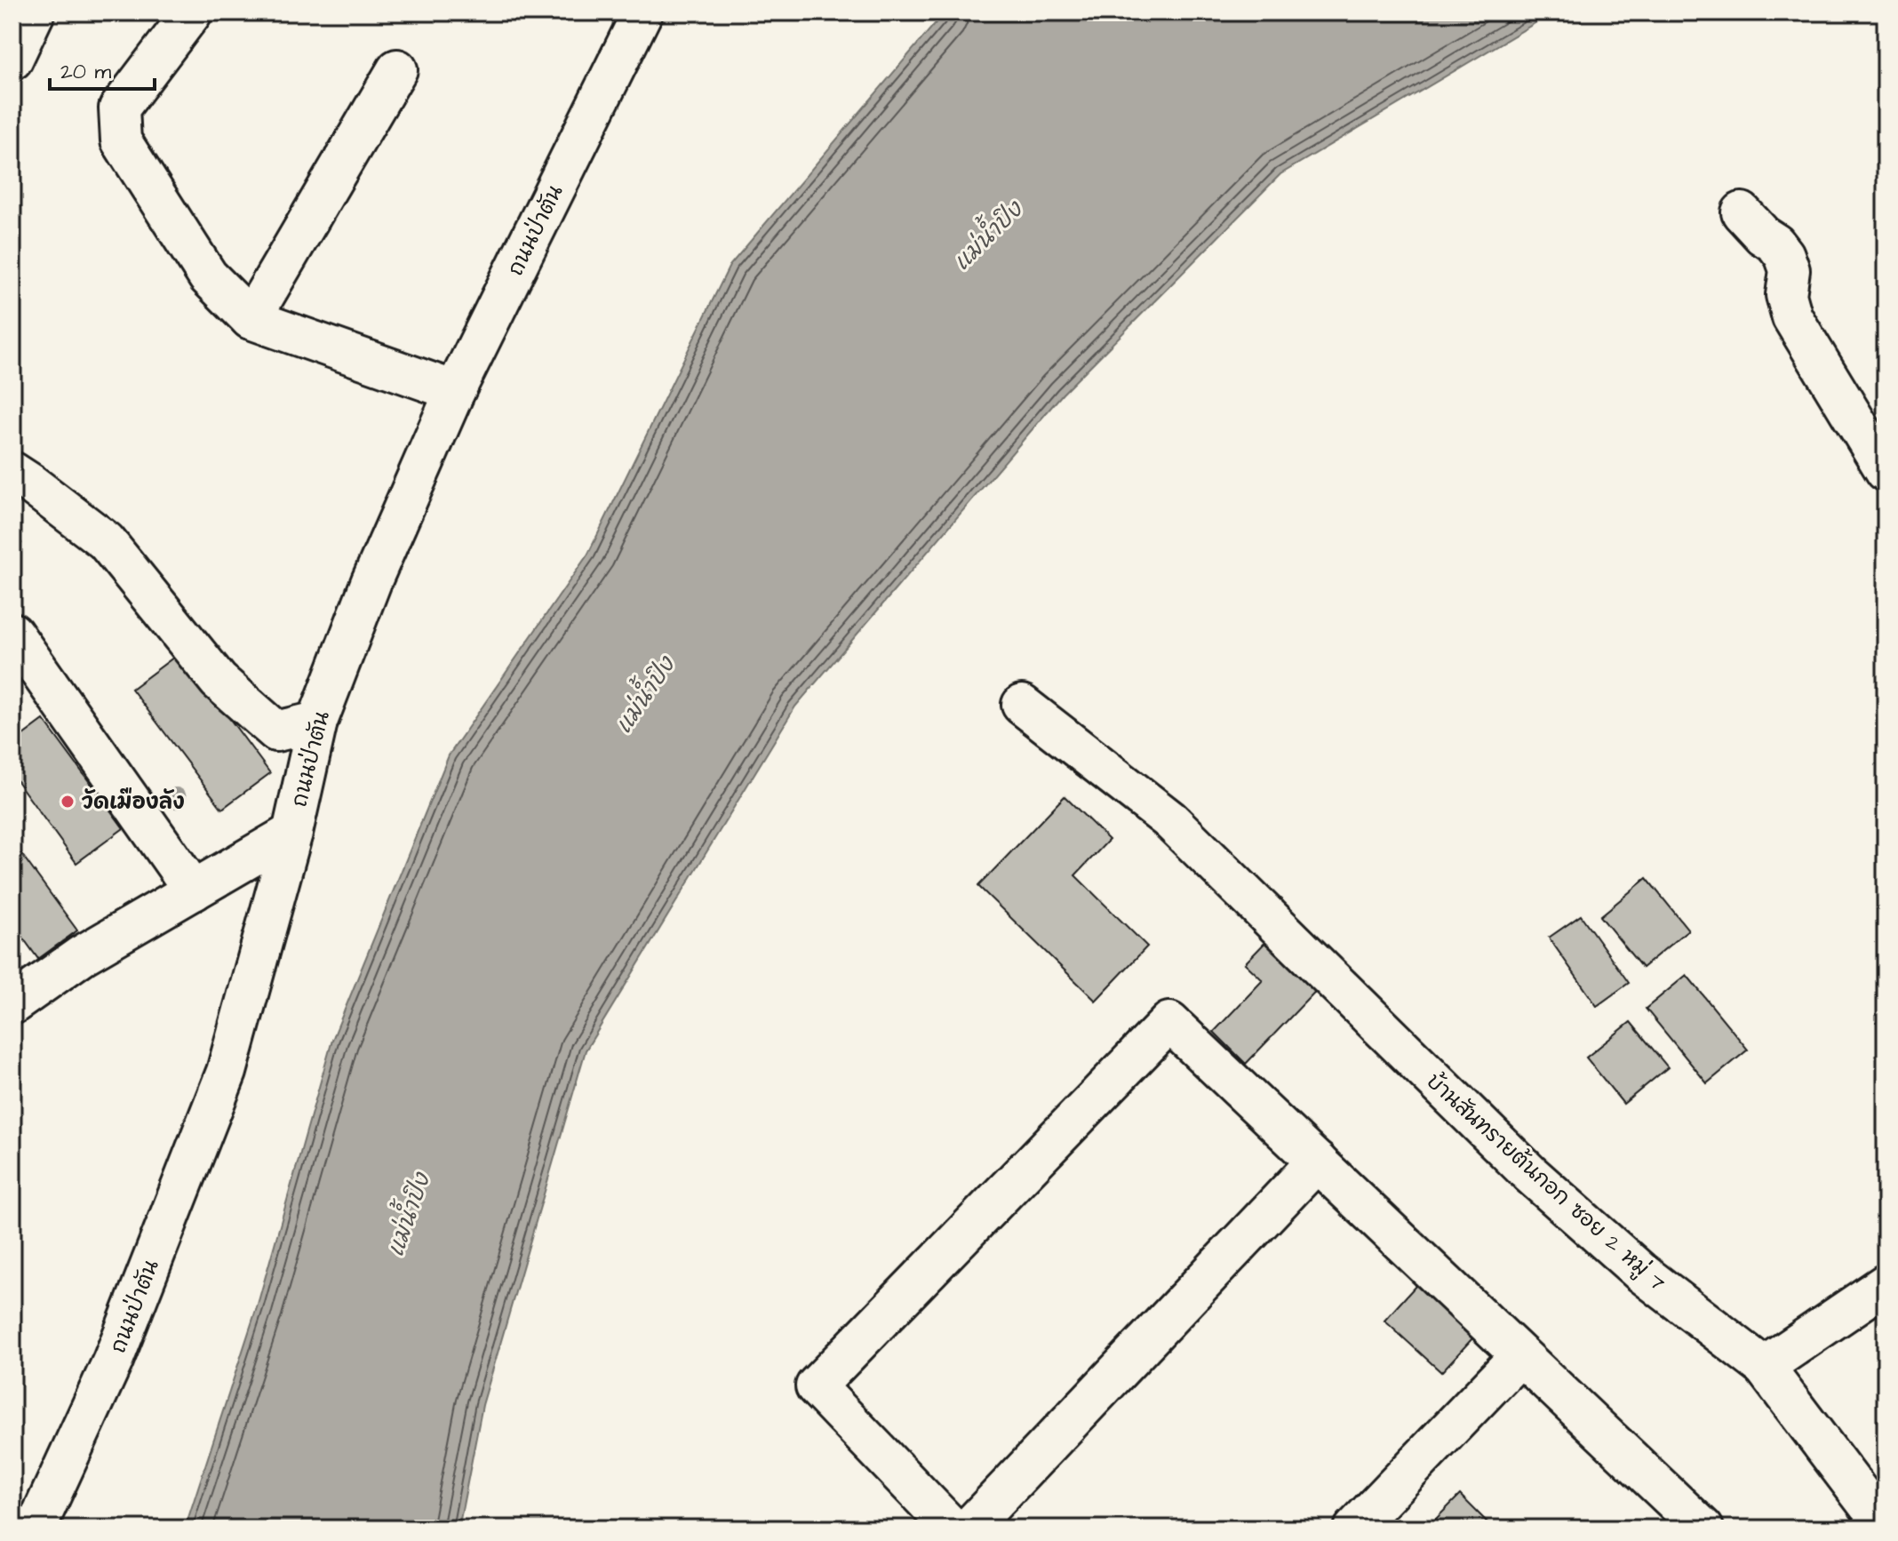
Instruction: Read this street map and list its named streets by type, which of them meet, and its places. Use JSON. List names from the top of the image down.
{
  "streets": {
    "street": ["ถนนป่าตัน", "บ้านสันทรายต้นกอก ซอย 2 หมู่ 7"]
  },
  "water": ["แม่น้ำปิง"],
  "places": ["วัดเมืองลัง"],
  "scale_bar": "20 m"
}
